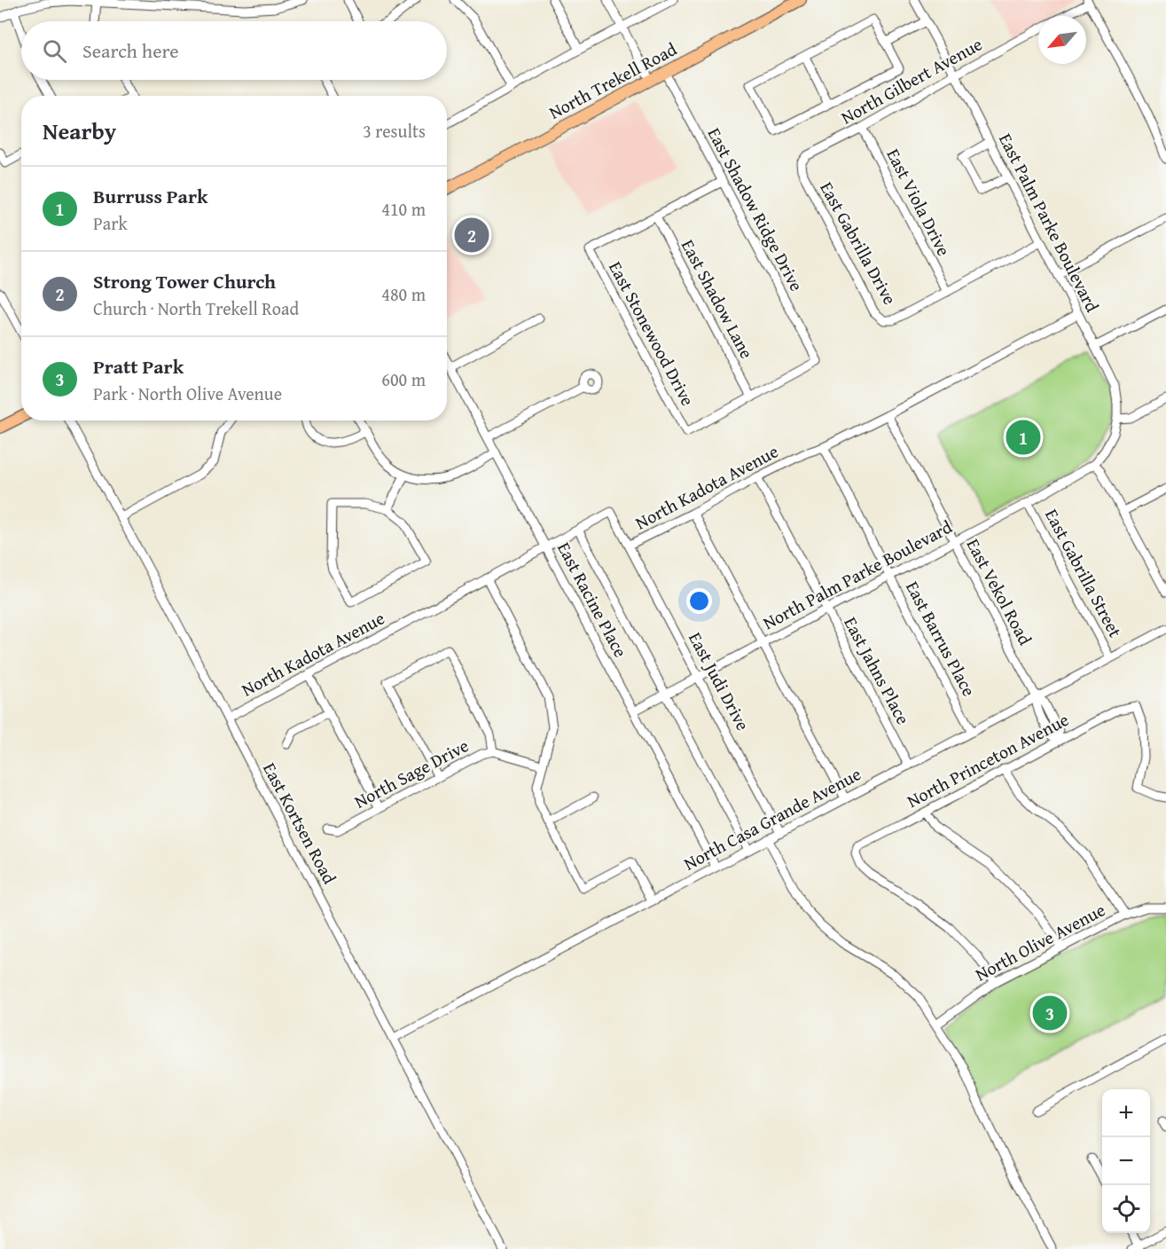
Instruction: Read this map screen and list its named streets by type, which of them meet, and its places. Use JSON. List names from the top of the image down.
{
  "streets": {
    "main road": ["North Trekell Road"],
    "street": [
      "North Gilbert Avenue",
      "East Viola Drive",
      "East Shadow Ridge Drive",
      "East Palm Parke Boulevard",
      "East Gabrilla Drive",
      "East Shadow Lane",
      "East Stonewood Drive",
      "North Kadota Avenue",
      "East Gabrilla Street",
      "North Palm Parke Boulevard",
      "East Vekol Road",
      "East Racine Place",
      "East Barrus Place",
      "East Jahns Place",
      "East Judi Drive",
      "North Princeton Avenue",
      "North Sage Drive",
      "North Casa Grande Avenue",
      "East Kortsen Road",
      "North Olive Avenue"
    ]
  },
  "crossings": [
    ["North Trekell Road", "East Shadow Ridge Drive"],
    ["North Gilbert Avenue", "East Viola Drive"],
    ["North Gilbert Avenue", "East Palm Parke Boulevard"],
    ["North Gilbert Avenue", "East Gabrilla Drive"],
    ["East Viola Drive", "East Gabrilla Drive"],
    ["East Shadow Ridge Drive", "East Shadow Lane"],
    ["East Shadow Ridge Drive", "East Stonewood Drive"],
    ["East Palm Parke Boulevard", "North Kadota Avenue"],
    ["East Palm Parke Boulevard", "North Palm Parke Boulevard"],
    ["East Shadow Lane", "East Stonewood Drive"],
    ["North Kadota Avenue", "East Vekol Road"],
    ["North Kadota Avenue", "East Racine Place"],
    ["North Kadota Avenue", "East Barrus Place"],
    ["North Kadota Avenue", "East Jahns Place"],
    ["North Kadota Avenue", "East Judi Drive"],
    ["North Kadota Avenue", "East Kortsen Road"],
    ["East Gabrilla Street", "North Palm Parke Boulevard"],
    ["East Gabrilla Street", "North Casa Grande Avenue"],
    ["North Palm Parke Boulevard", "East Vekol Road"],
    ["North Palm Parke Boulevard", "East Racine Place"],
    ["North Palm Parke Boulevard", "East Barrus Place"],
    ["North Palm Parke Boulevard", "East Jahns Place"],
    ["North Palm Parke Boulevard", "East Judi Drive"],
    ["East Vekol Road", "North Princeton Avenue"],
    ["East Vekol Road", "North Casa Grande Avenue"],
    ["East Racine Place", "North Casa Grande Avenue"],
    ["East Barrus Place", "North Casa Grande Avenue"],
    ["East Jahns Place", "North Casa Grande Avenue"],
    ["East Judi Drive", "North Casa Grande Avenue"],
    ["North Princeton Avenue", "North Olive Avenue"],
    ["North Casa Grande Avenue", "East Kortsen Road"]
  ],
  "north": "bottom left",
  "page": {
    "search": "Search here",
    "heading": ["Nearby", "3 results"],
    "list": [
      {
        "mark": "1",
        "name": "Burruss Park",
        "note": "Park",
        "value": "410 m"
      },
      {
        "mark": "2",
        "name": "Strong Tower Church",
        "note": "Church · North Trekell Road",
        "value": "480 m"
      },
      {
        "mark": "3",
        "name": "Pratt Park",
        "note": "Park · North Olive Avenue",
        "value": "600 m"
      }
    ],
    "pins": ["2", "1", "3"],
    "map_buttons": ["+", "−"]
  }
}
